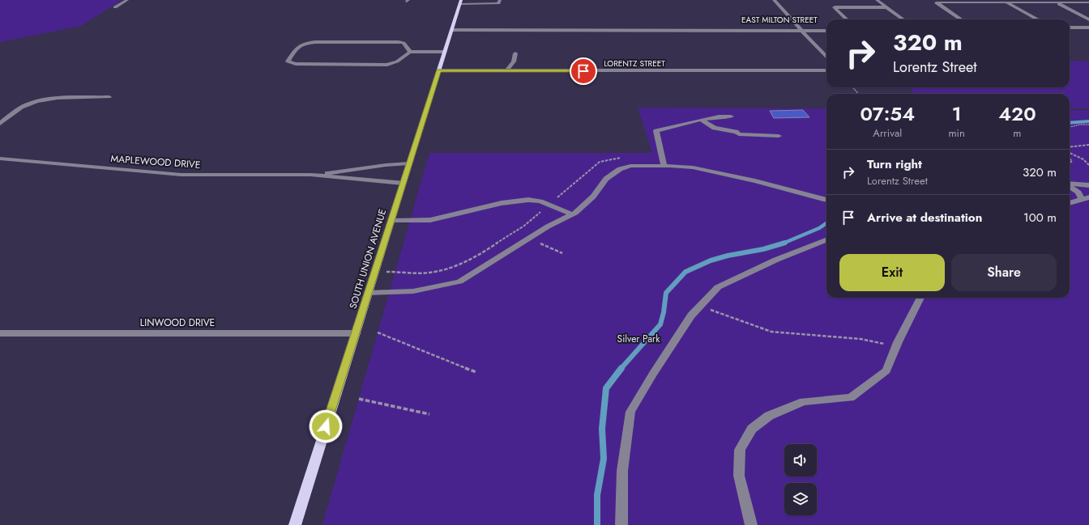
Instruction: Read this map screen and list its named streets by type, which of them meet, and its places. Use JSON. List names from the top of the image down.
{
  "streets": {
    "main road": ["SOUTH UNION AVENUE"],
    "street": [
      "EAST MILTON STREET",
      "LORENTZ STREET",
      "MAPLEWOOD DRIVE",
      "LINWOOD DRIVE"
    ]
  },
  "crossings": [
    ["EAST MILTON STREET", "SOUTH UNION AVENUE"],
    ["LORENTZ STREET", "SOUTH UNION AVENUE"],
    ["MAPLEWOOD DRIVE", "SOUTH UNION AVENUE"],
    ["SOUTH UNION AVENUE", "LINWOOD DRIVE"]
  ],
  "parks": ["Silver Park"],
  "page": {
    "turn": ["320 m", "Lorentz Street"],
    "eta": [
      "07:54",
      "Arrival",
      "1",
      "min",
      "420",
      "m"
    ],
    "list": [
      {
        "name": "Turn right",
        "note": "Lorentz Street",
        "value": "320 m"
      },
      {
        "name": "Arrive at destination",
        "value": "100 m"
      }
    ],
    "buttons": ["Exit", "Share"]
  }
}
